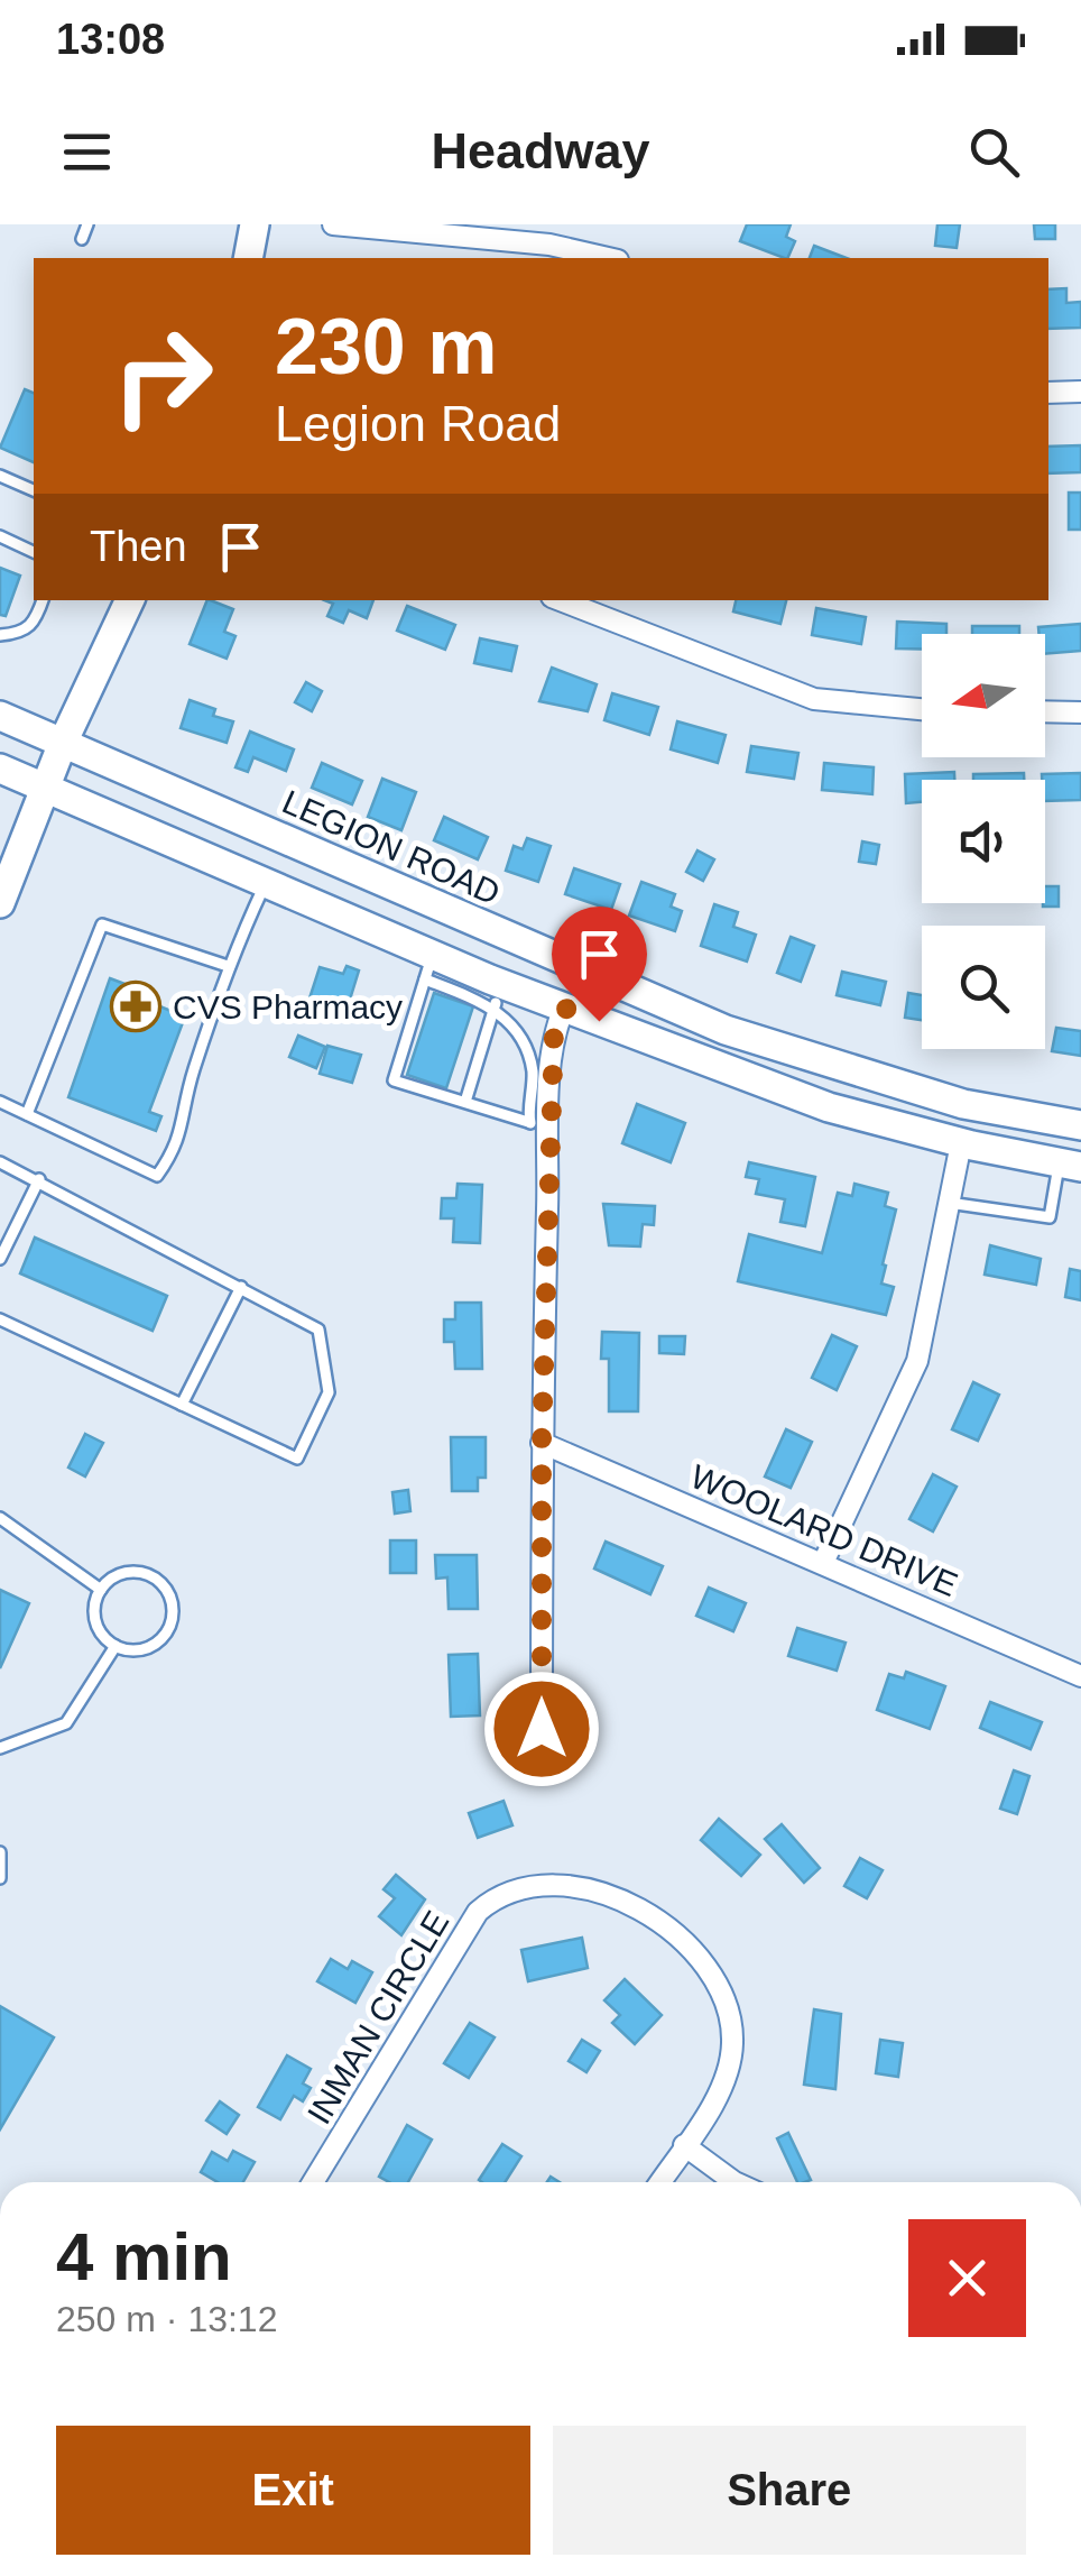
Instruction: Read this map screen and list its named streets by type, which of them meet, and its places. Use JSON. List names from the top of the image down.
{
  "streets": {
    "main road": ["LEGION ROAD"],
    "street": ["WOOLARD DRIVE", "INMAN CIRCLE"]
  },
  "places": {
    "pharmacy": ["CVS Pharmacy"]
  },
  "north": "left",
  "page": {
    "status": "13:08",
    "header": "Headway",
    "turn": ["230 m", "Legion Road"],
    "then": "Then",
    "heading": ["4 min", "250 m · 13:12"],
    "buttons": ["Exit", "Share"]
  }
}
